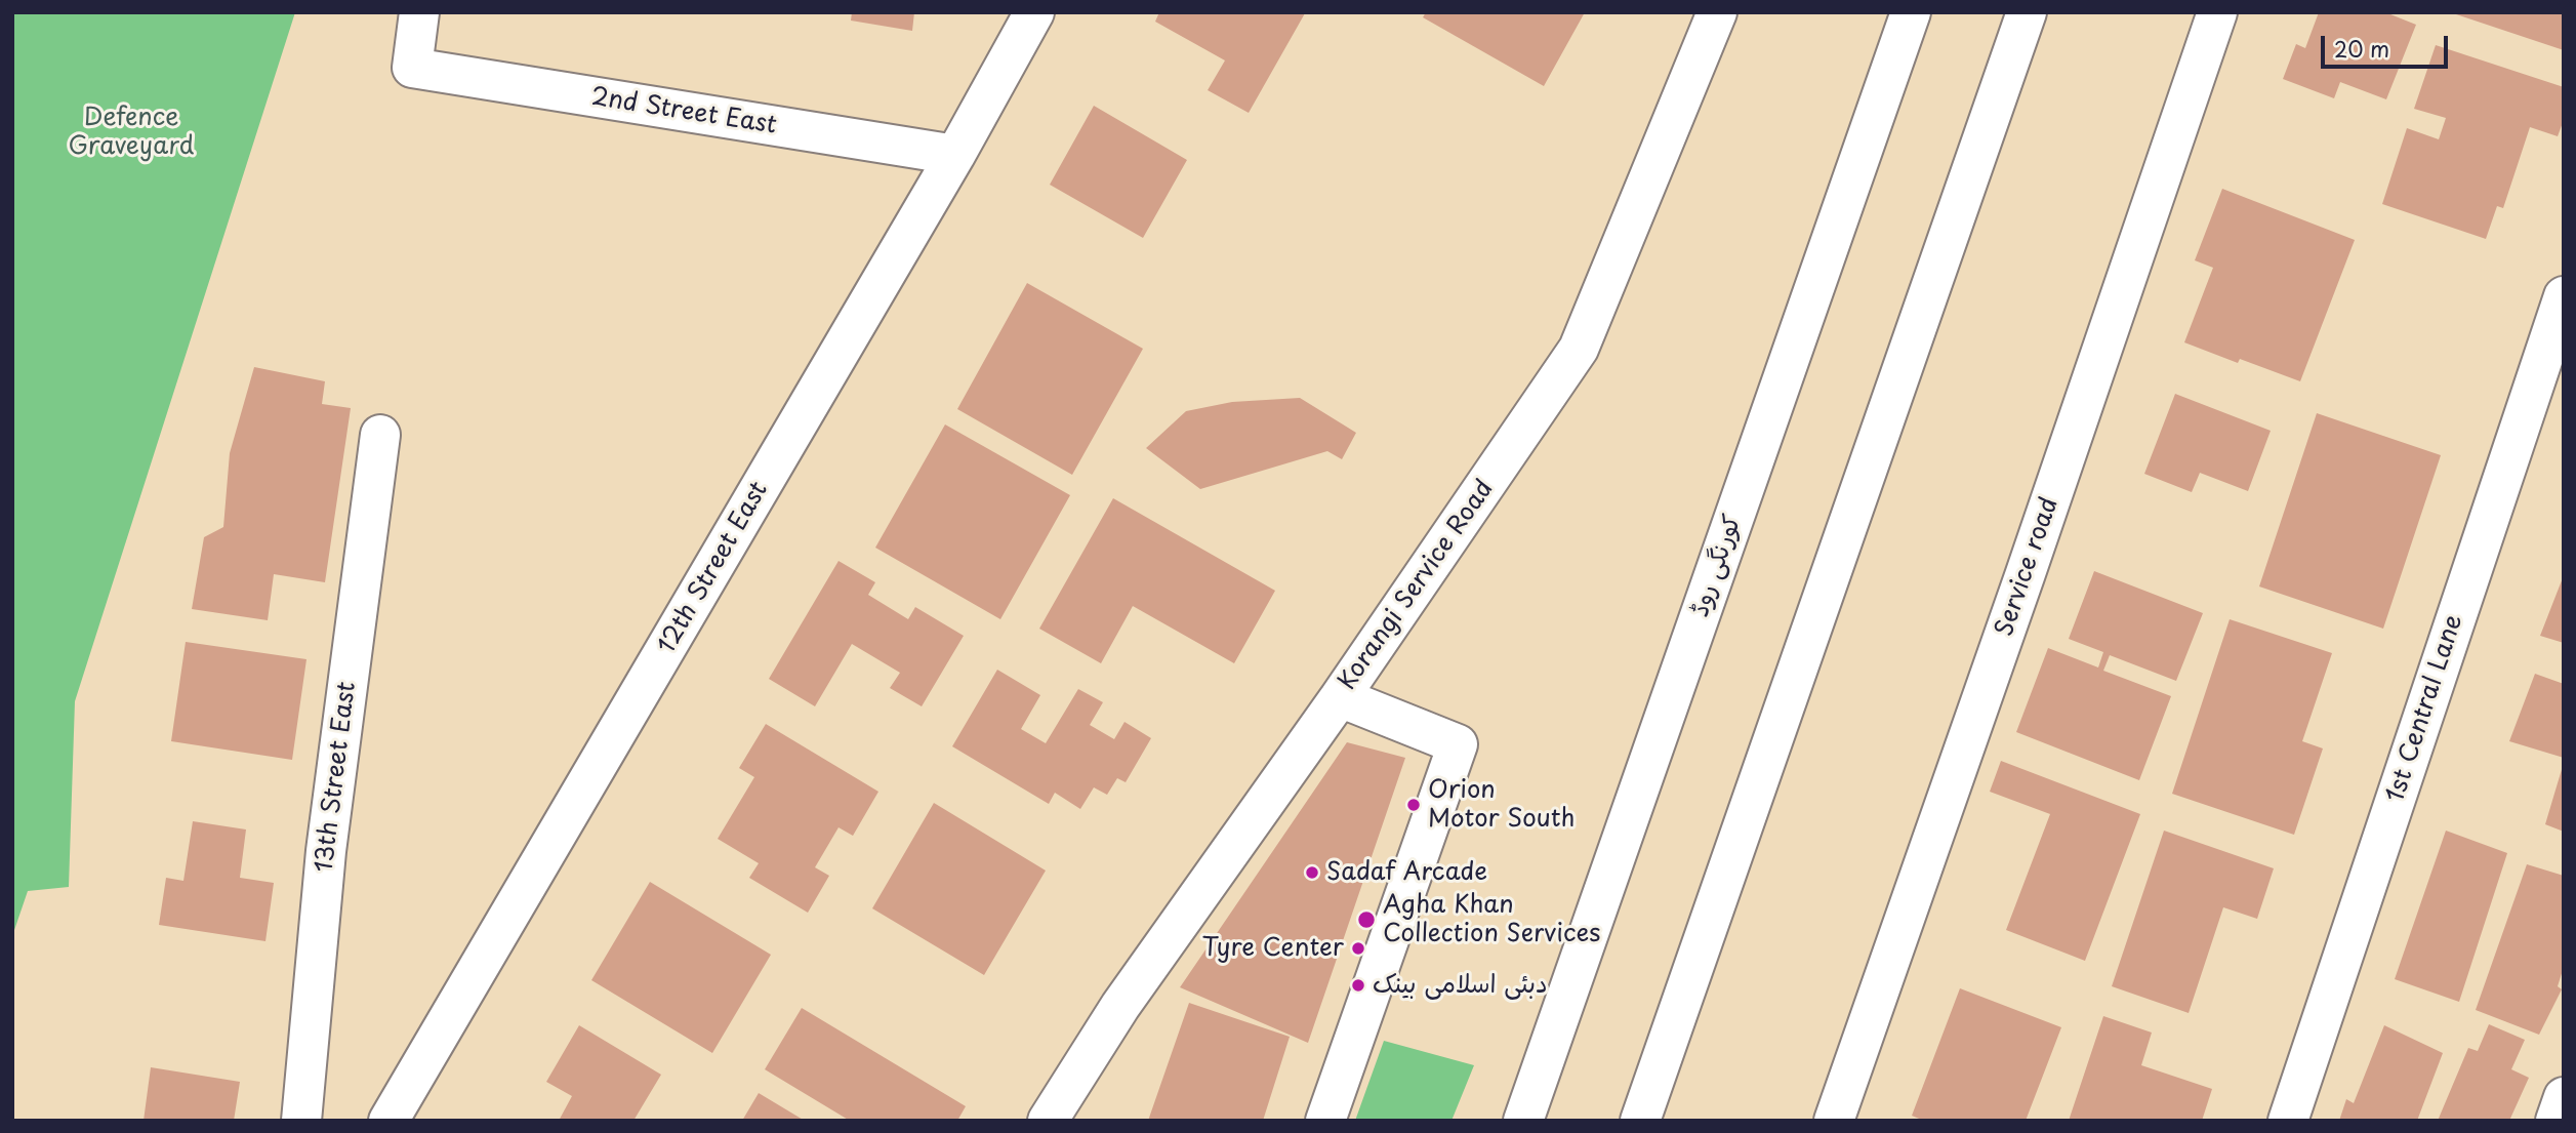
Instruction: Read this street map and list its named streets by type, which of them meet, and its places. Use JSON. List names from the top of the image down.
{
  "streets": {
    "street": [
      "2nd Street East",
      "کورنگی روڈ",
      "Service road",
      "12th Street East",
      "Korangi Service Road",
      "1st Central Lane",
      "13th Street East"
    ]
  },
  "crossings": [
    ["2nd Street East", "12th Street East"]
  ],
  "parks": ["Defence Graveyard"],
  "places": [
    "Orion Motor South",
    "Sadaf Arcade",
    "Agha Khan Collection Services",
    "Tyre Center",
    "دبئی اسلامی بینک"
  ],
  "scale_bar": "20 m"
}
